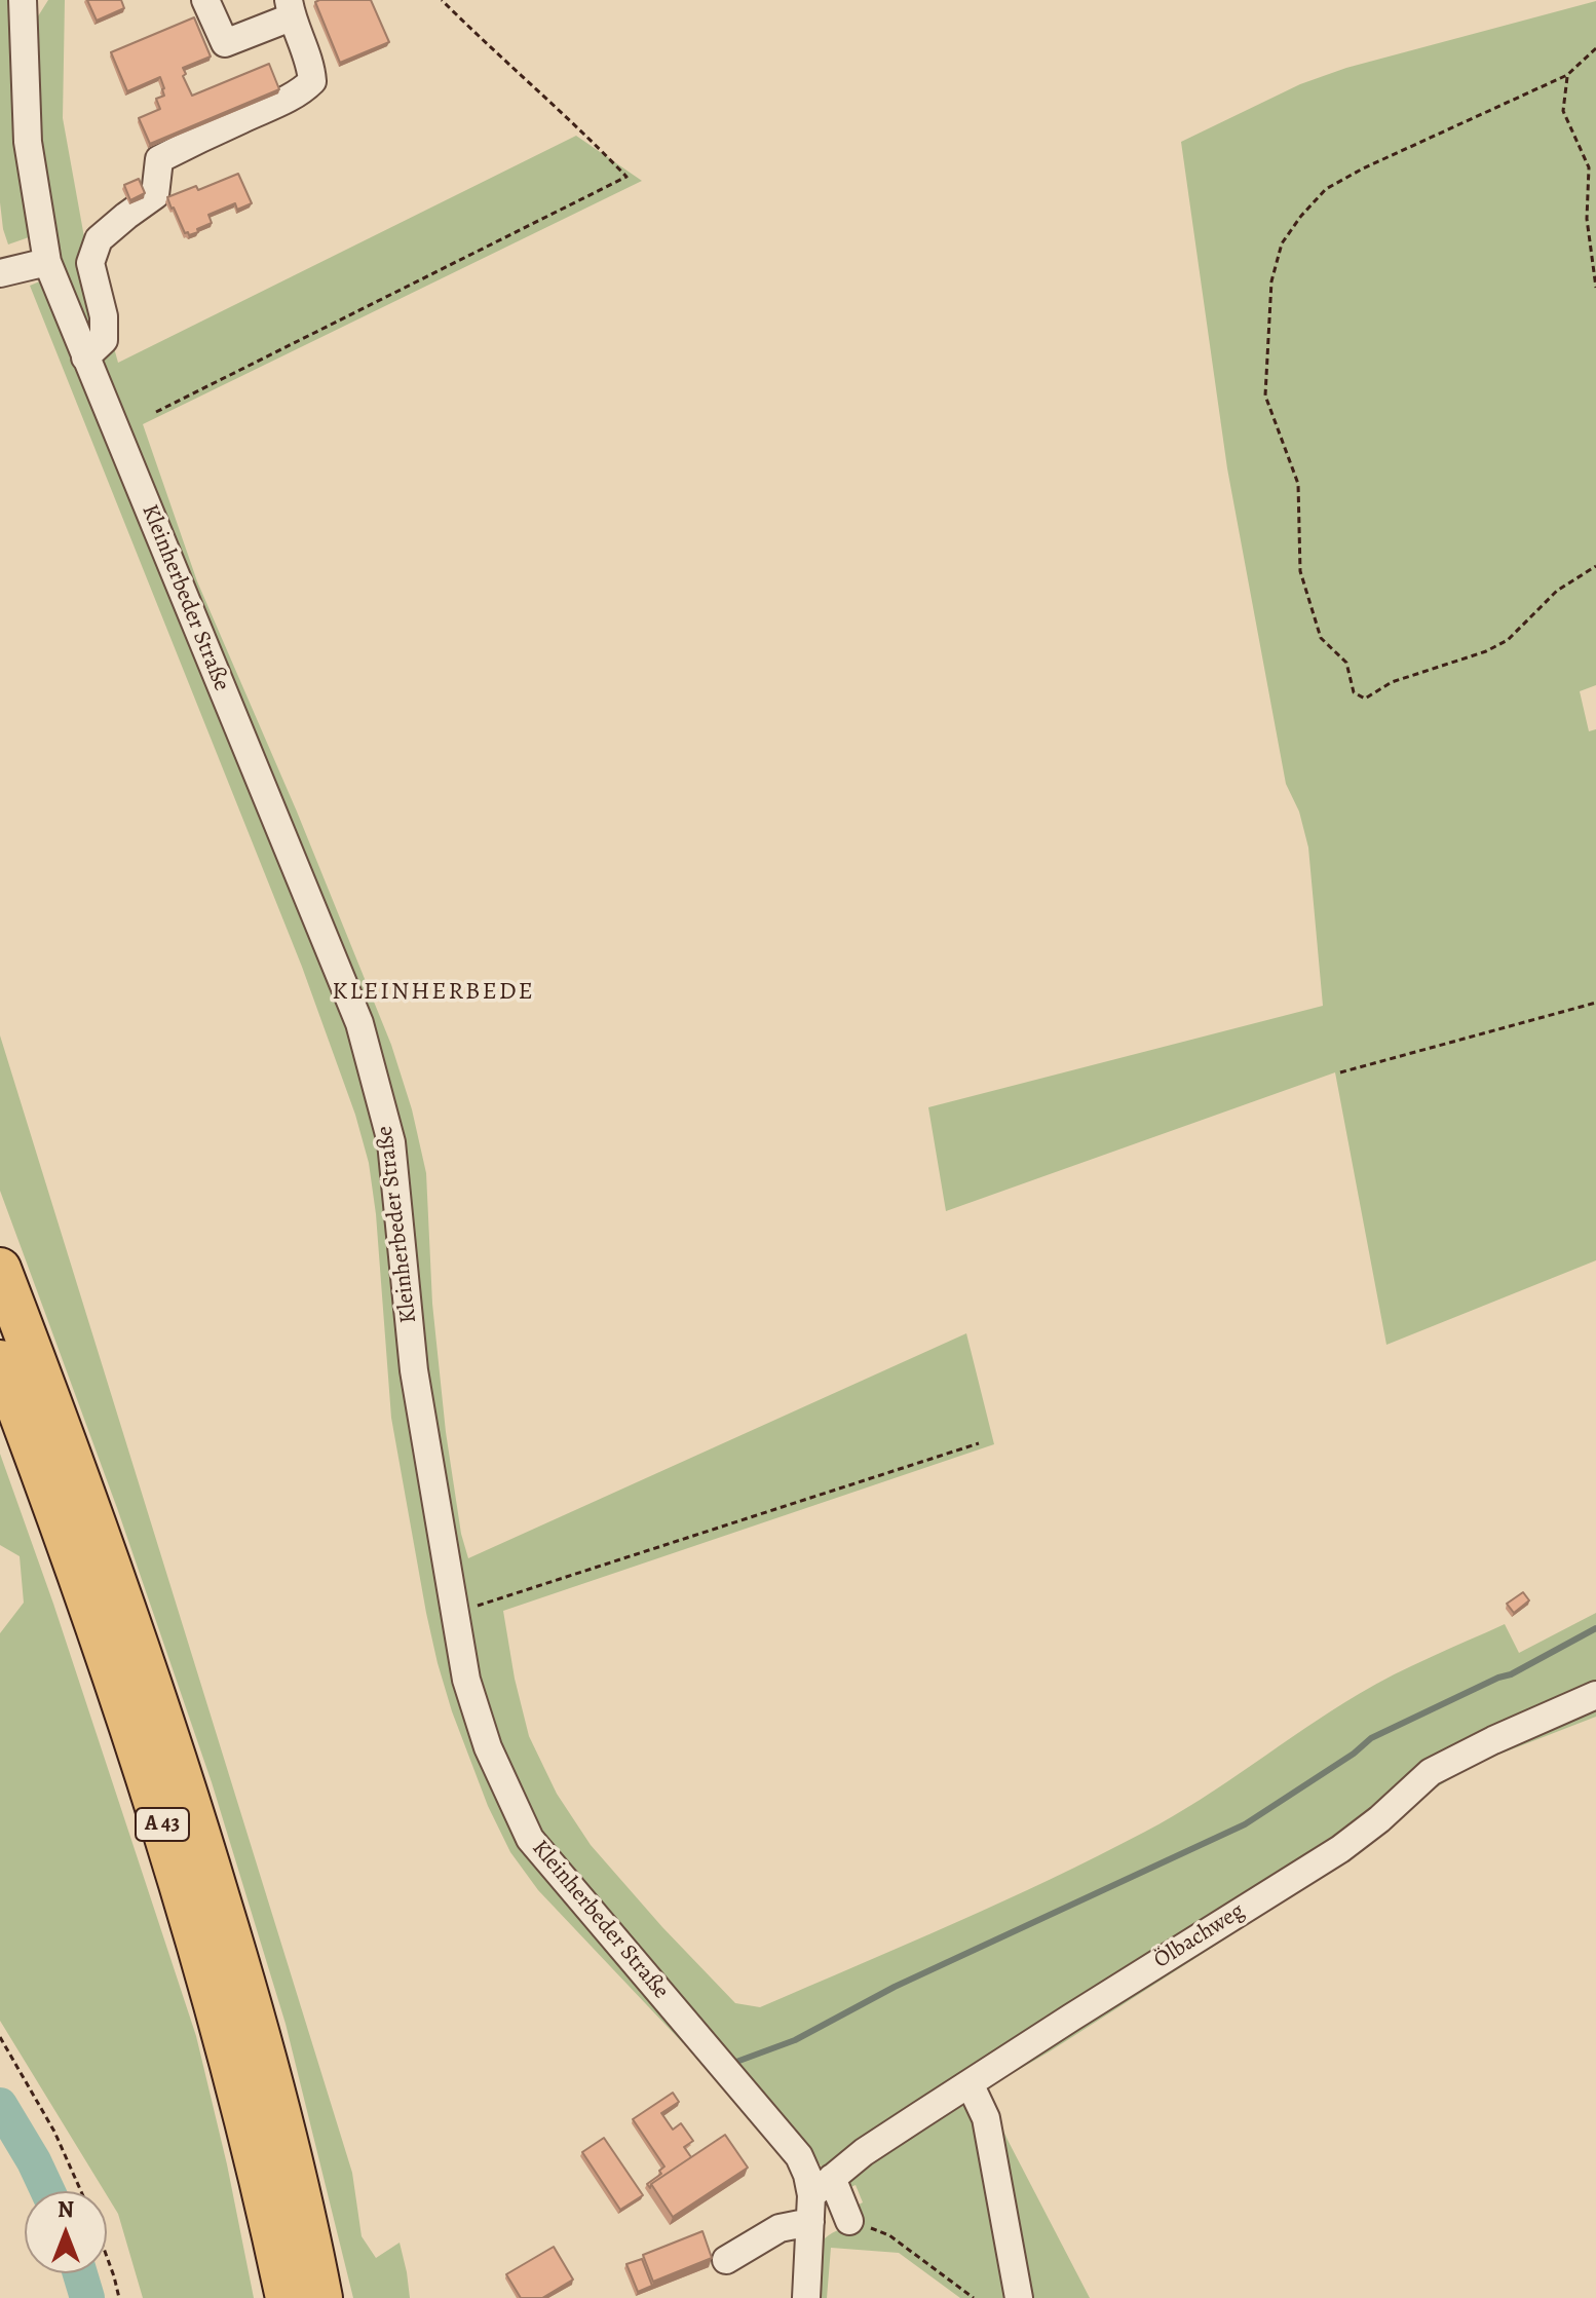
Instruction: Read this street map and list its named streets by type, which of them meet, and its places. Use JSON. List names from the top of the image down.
{
  "streets": {
    "highway": ["A 43"],
    "street": ["Kleinherbeder Straße", "Ölbachweg"]
  },
  "crossings": [
    ["Kleinherbeder Straße", "Ölbachweg"]
  ],
  "districts": ["KLEINHERBEDE"],
  "north": "top"
}
